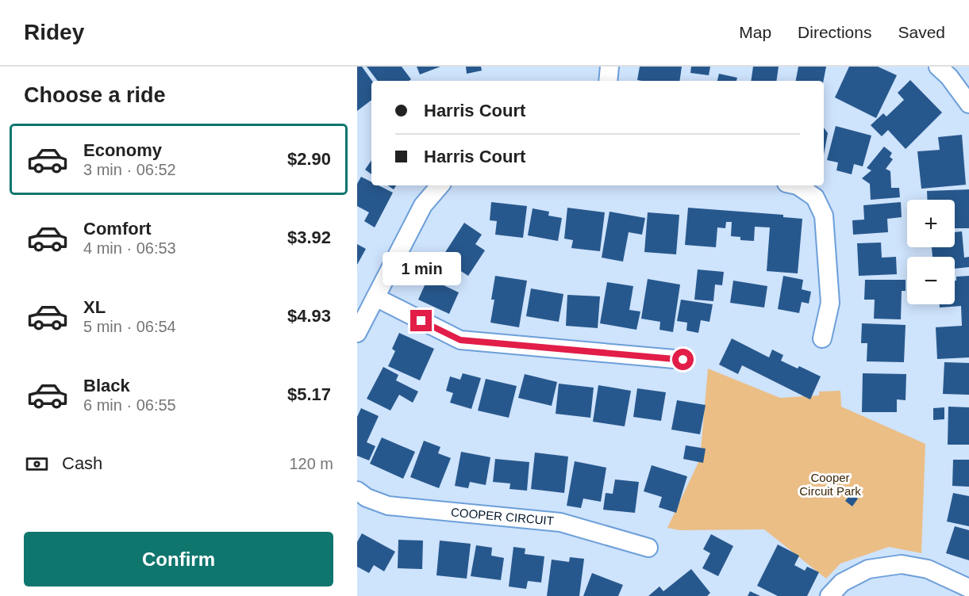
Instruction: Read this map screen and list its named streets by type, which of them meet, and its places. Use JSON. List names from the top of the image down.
{
  "streets": {
    "street": ["COOPER CIRCUIT"]
  },
  "parks": ["Cooper Circuit Park"],
  "page": {
    "header": "Ridey",
    "nav": ["Map", "Directions", "Saved"],
    "heading": "Choose a ride",
    "banner": ["Harris Court", "Harris Court"],
    "list": [
      {
        "name": "Economy",
        "note": "3 min · 06:52",
        "value": "$2.90"
      },
      {
        "name": "Comfort",
        "note": "4 min · 06:53",
        "value": "$3.92"
      },
      {
        "name": "XL",
        "note": "5 min · 06:54",
        "value": "$4.93"
      },
      {
        "name": "Black",
        "note": "6 min · 06:55",
        "value": "$5.17"
      }
    ],
    "map_buttons": ["+", "−"],
    "bubble": "1 min",
    "pay": ["Cash", "120 m"],
    "buttons": "Confirm"
  }
}
